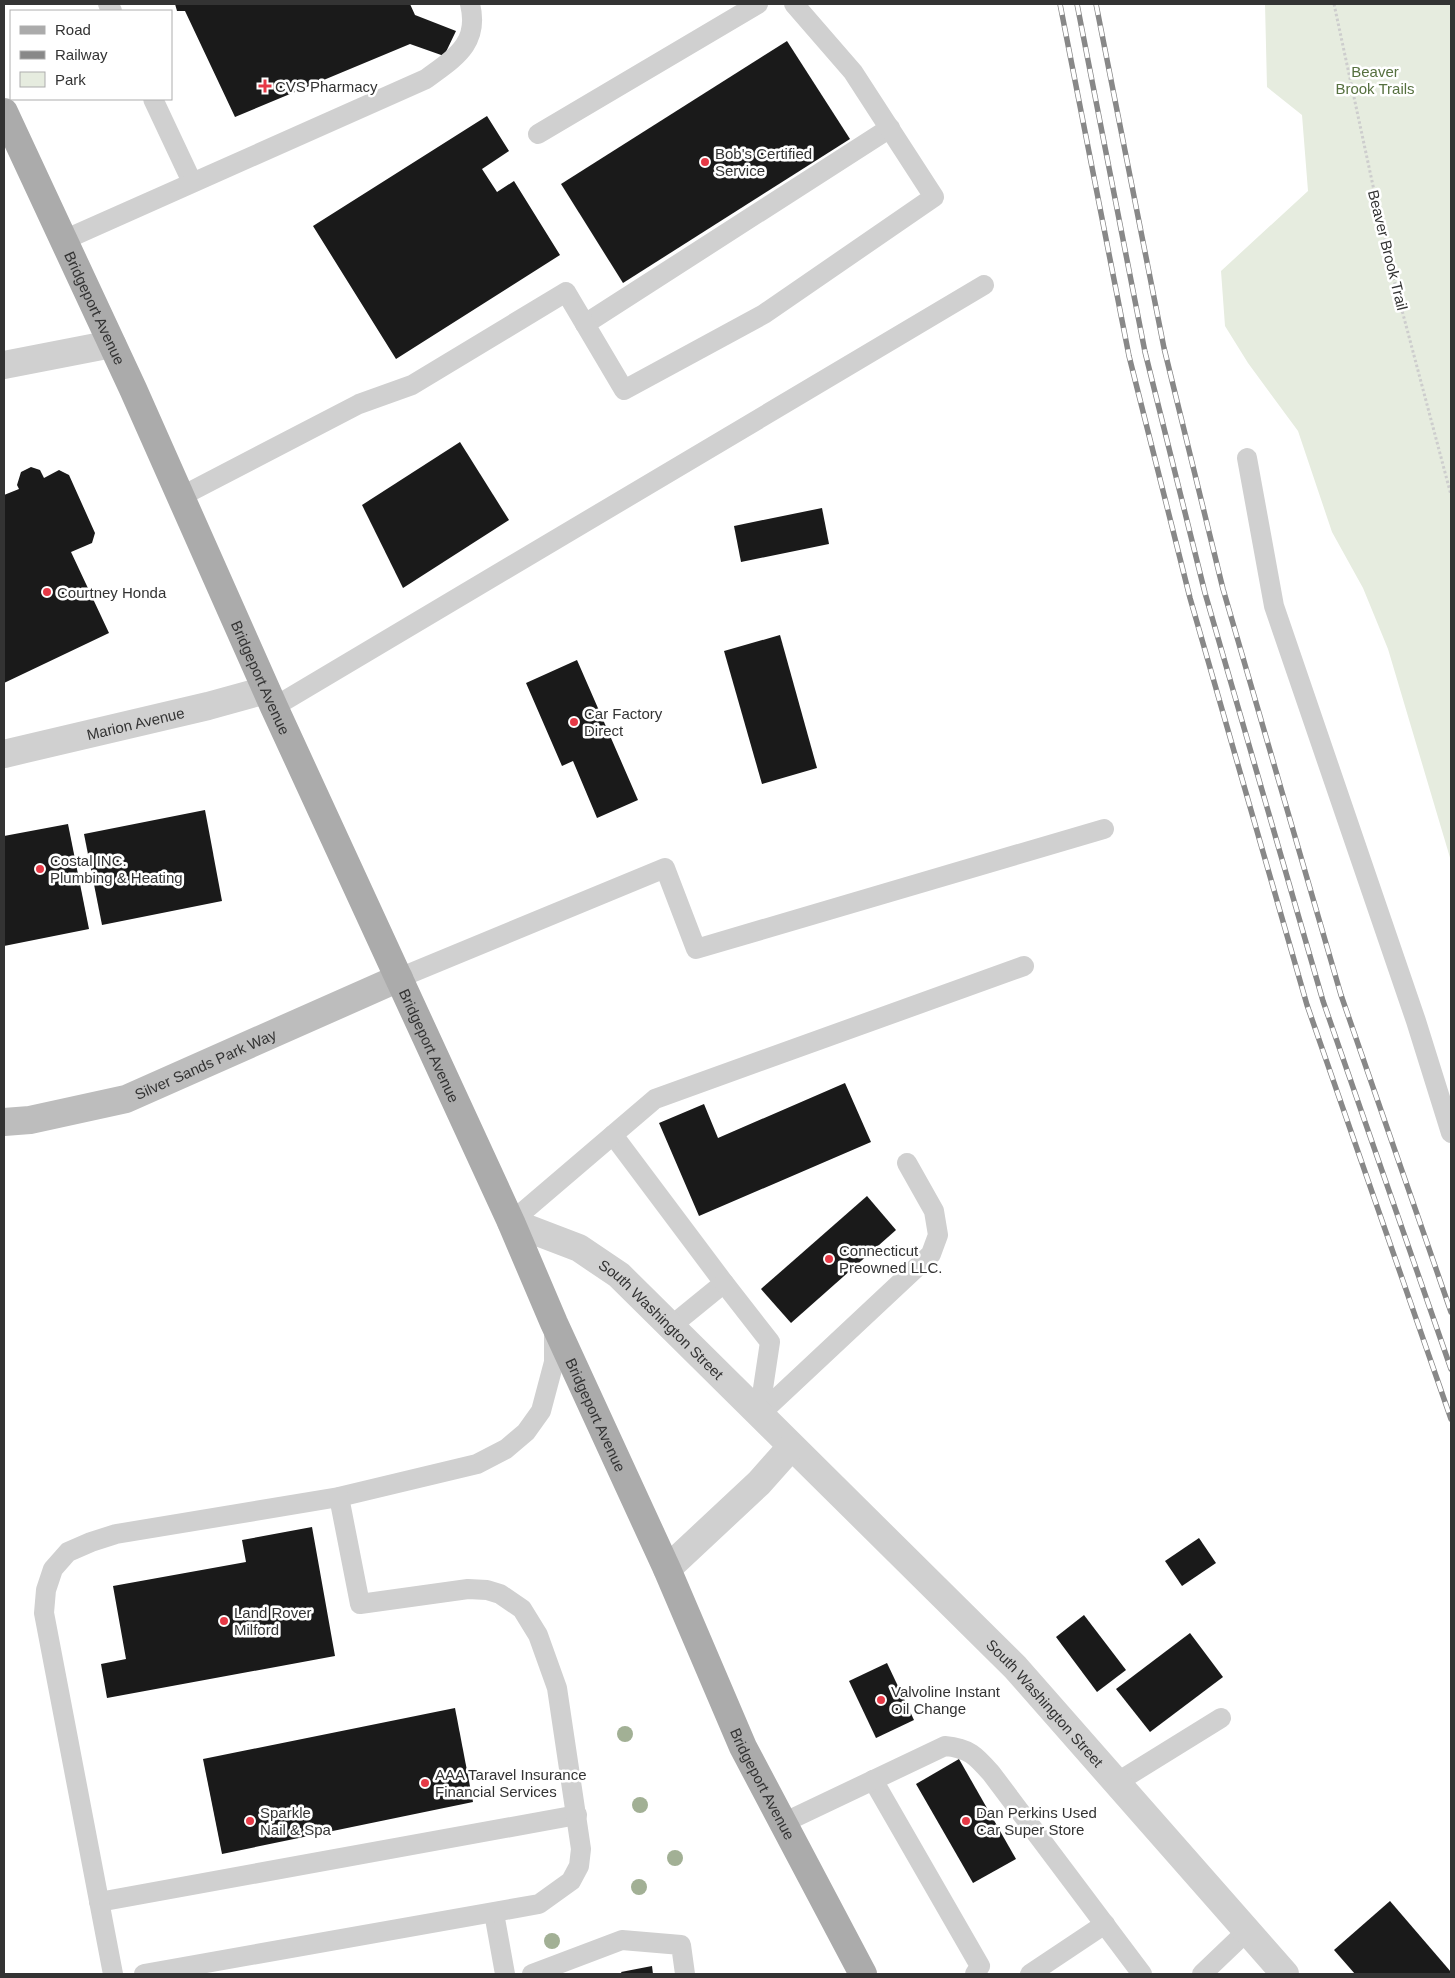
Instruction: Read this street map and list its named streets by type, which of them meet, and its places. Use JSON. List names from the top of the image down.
{
  "streets": {
    "main road": ["Bridgeport Avenue"],
    "street": ["Marion Avenue", "Silver Sands Park Way", "South Washington Street"],
    "path": ["Beaver Brook Trail"]
  },
  "crossings": [
    ["Bridgeport Avenue", "Marion Avenue"],
    ["Bridgeport Avenue", "Silver Sands Park Way"],
    ["Bridgeport Avenue", "South Washington Street"]
  ],
  "parks": ["Beaver Brook Trails"],
  "places": {
    "health": ["CVS Pharmacy"],
    "other": [
      "Bob's Certified Service",
      "Courtney Honda",
      "Car Factory Direct",
      "Costal INC. Plumbing & Heating",
      "Connecticut Preowned LLC.",
      "Land Rover Milford",
      "Valvoline Instant Oil Change",
      "AAA Taravel Insurance Financial Services",
      "Sparkle Nail & Spa",
      "Dan Perkins Used Car Super Store"
    ]
  },
  "legend": ["Road", "Railway", "Park"]
}
